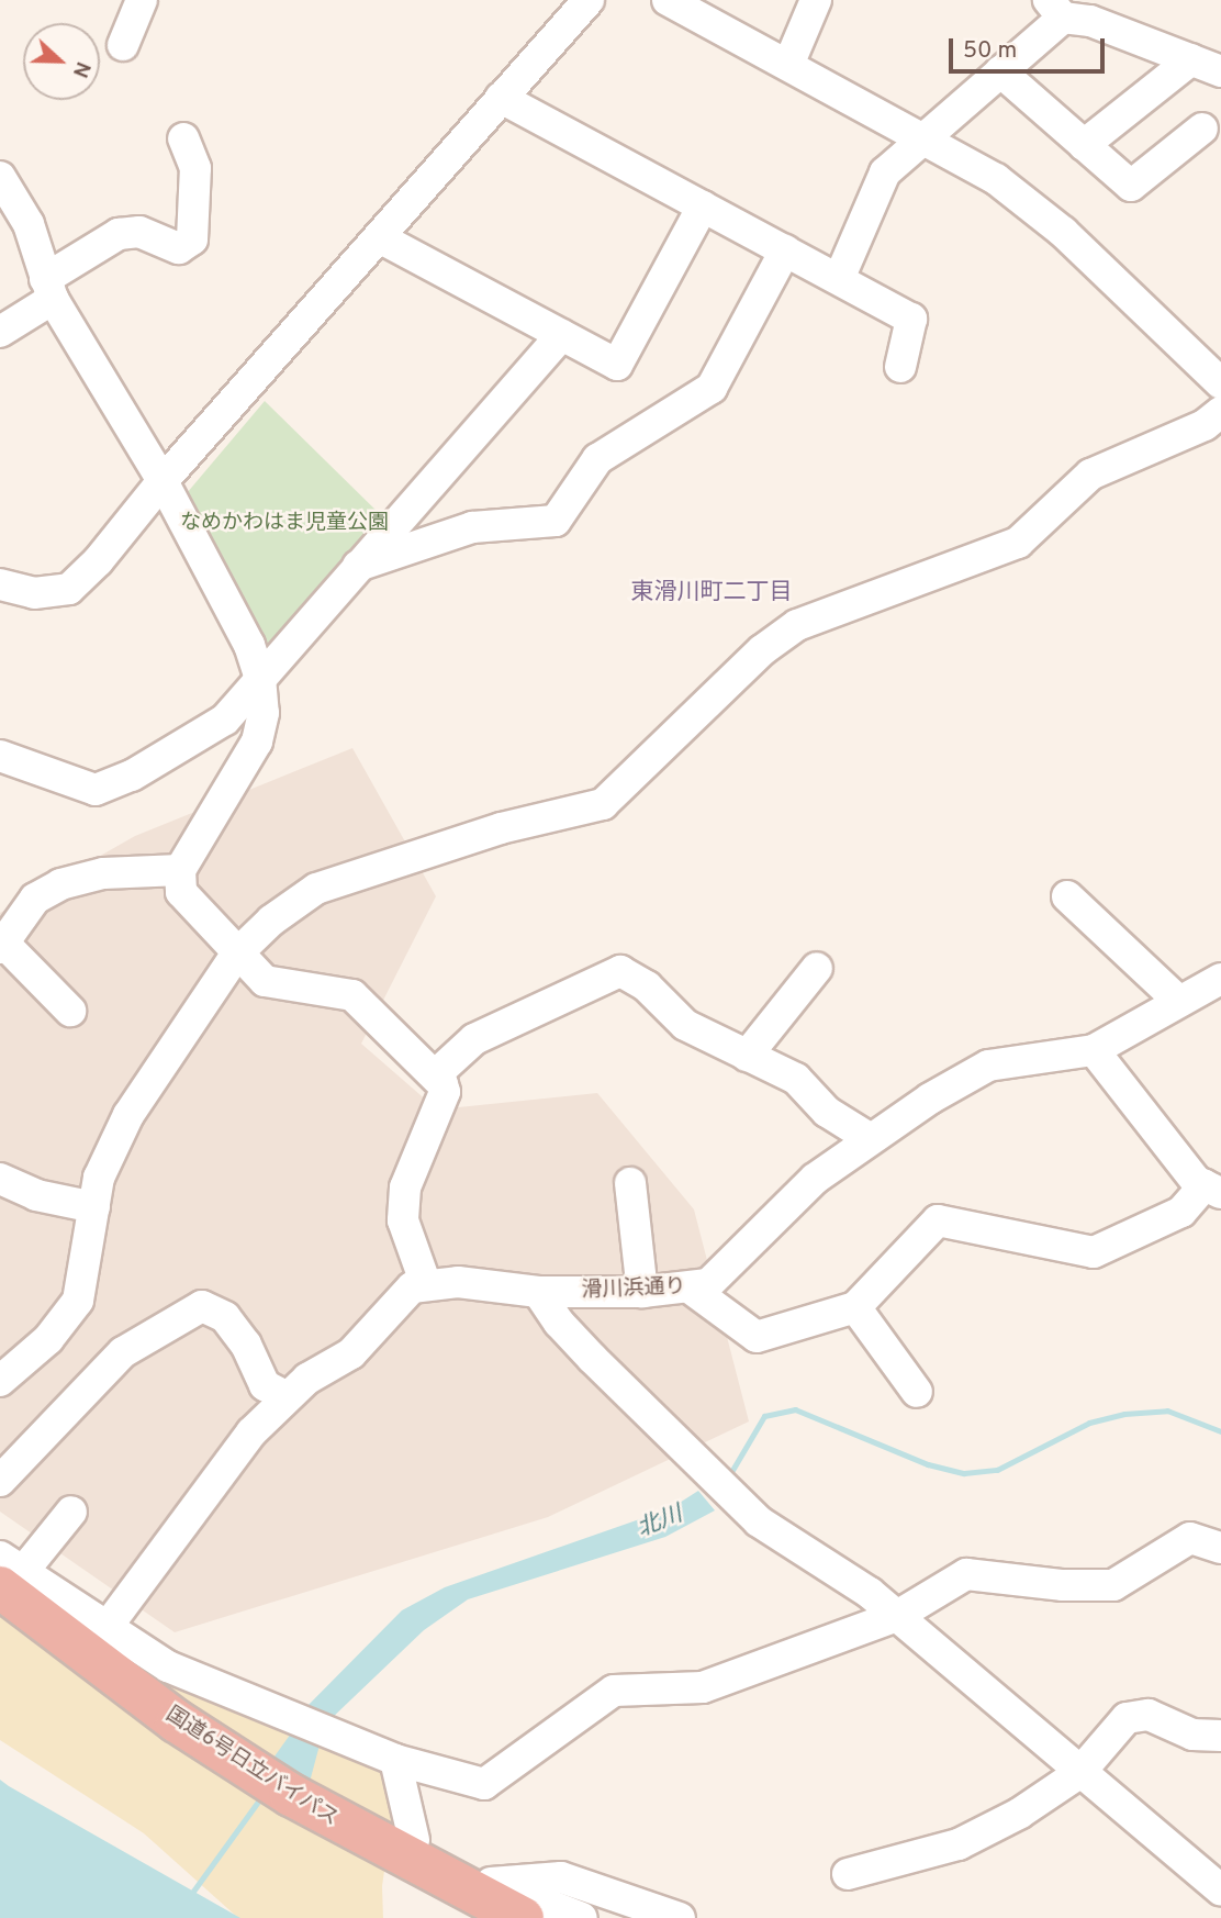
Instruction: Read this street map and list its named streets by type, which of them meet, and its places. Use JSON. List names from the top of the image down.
{
  "streets": {
    "highway": ["国道6号日立バイパス"],
    "street": ["滑川浜通り"]
  },
  "districts": ["東滑川町二丁目"],
  "water": ["北川"],
  "parks": ["なめかわはま児童公園"],
  "scale_bar": "50 m",
  "north": "right"
}
